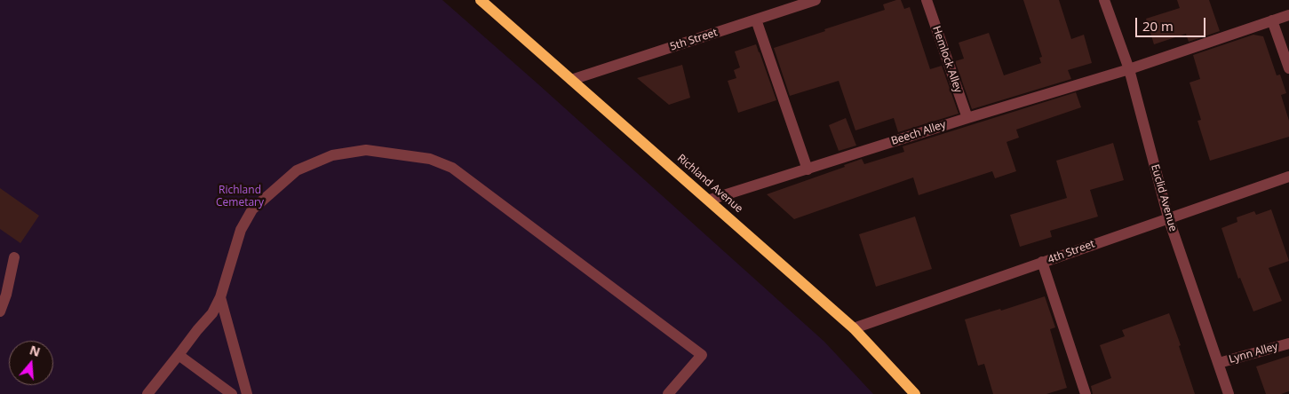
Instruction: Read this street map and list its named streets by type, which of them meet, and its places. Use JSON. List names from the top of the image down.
{
  "streets": {
    "main road": ["Richland Avenue"],
    "street": [
      "5th Street",
      "Hemlock Alley",
      "Beech Alley",
      "Euclid Avenue",
      "4th Street",
      "Lynn Alley"
    ]
  },
  "crossings": [
    ["5th Street", "Richland Avenue"],
    ["Hemlock Alley", "Beech Alley"],
    ["Beech Alley", "Richland Avenue"],
    ["Beech Alley", "Euclid Avenue"],
    ["Richland Avenue", "4th Street"],
    ["Euclid Avenue", "4th Street"],
    ["Euclid Avenue", "Lynn Alley"]
  ],
  "parks": ["Richland Cemetary"],
  "scale_bar": "20 m",
  "north": "top"
}
